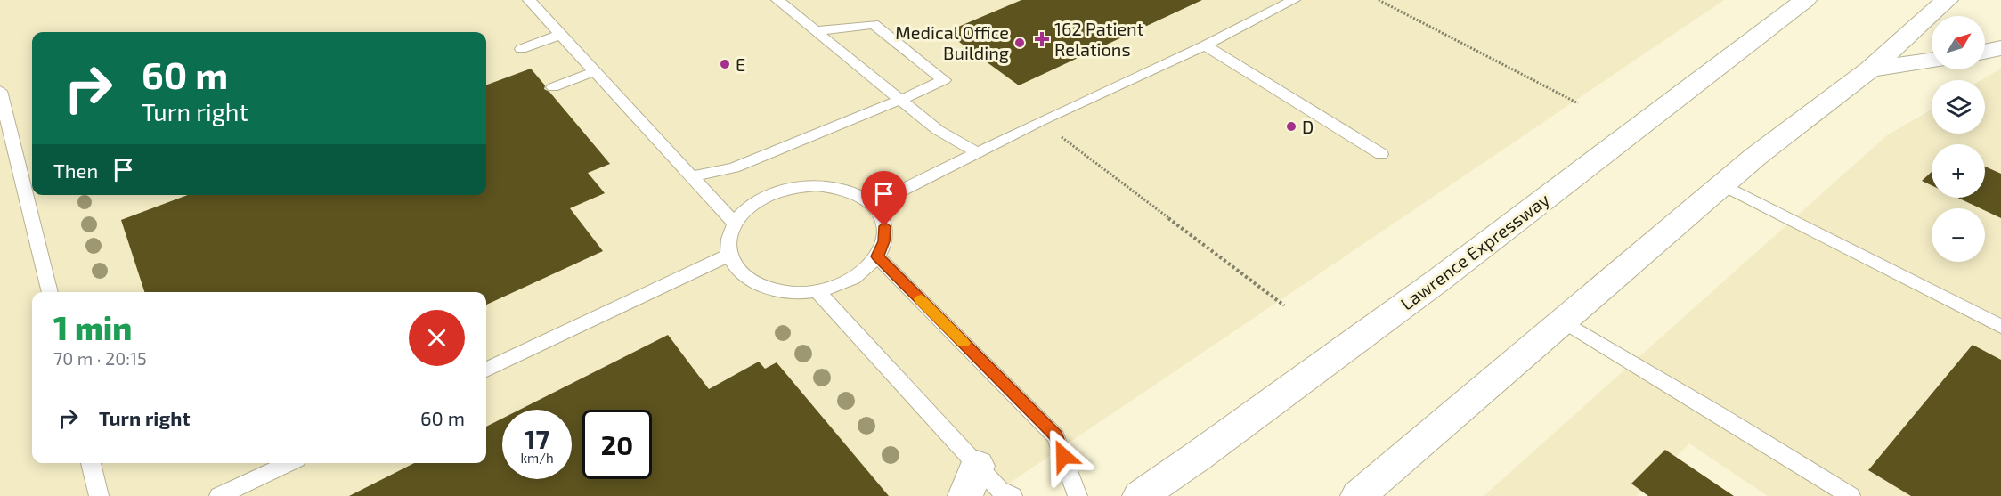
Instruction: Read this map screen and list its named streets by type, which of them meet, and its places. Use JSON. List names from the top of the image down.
{
  "streets": {
    "highway": ["Lawrence Expressway"]
  },
  "places": {
    "health": ["162 Patient Relations"],
    "other": ["Medical Office Building", "E", "D"]
  },
  "north": "top right",
  "page": {
    "map_buttons": ["+", "−"],
    "turn": ["60 m", "Turn right"],
    "then": "Then",
    "heading": ["1 min", "70 m · 20:15"],
    "list": [
      {
        "name": "Turn right",
        "value": "60 m"
      }
    ],
    "speed": "17 km/h",
    "limit": "20"
  }
}
